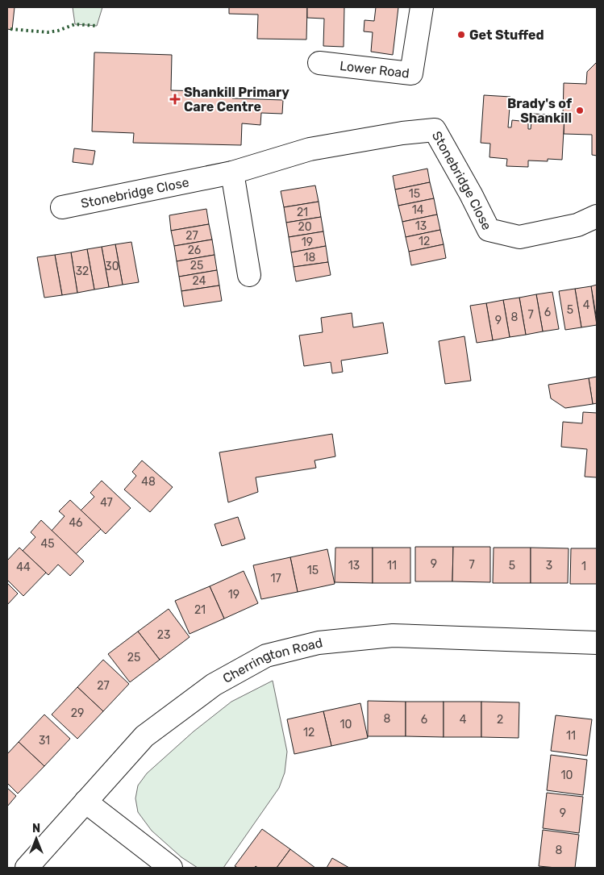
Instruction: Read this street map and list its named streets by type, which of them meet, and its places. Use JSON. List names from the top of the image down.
{
  "streets": {
    "street": ["Lower Road", "Stonebridge Close", "Cherrington Road"]
  },
  "places": {
    "other": ["Get Stuffed", "Brady's of Shankill"],
    "health": ["Shankill Primary Care Centre"]
  },
  "house_numbers": [
    "15",
    "14",
    "21",
    "13",
    "20",
    "27",
    "12",
    "19",
    "26",
    "18",
    "25",
    "30",
    "32",
    "24",
    "4",
    "5",
    "6",
    "7",
    "8",
    "9",
    "48",
    "47",
    "46",
    "45",
    "9",
    "7",
    "13",
    "11",
    "5",
    "3",
    "1",
    "44",
    "15",
    "17",
    "19",
    "21",
    "23",
    "25",
    "27",
    "29",
    "8",
    "6",
    "4",
    "2",
    "10",
    "12",
    "11",
    "31",
    "10",
    "9",
    "8"
  ],
  "north": "top"
}
